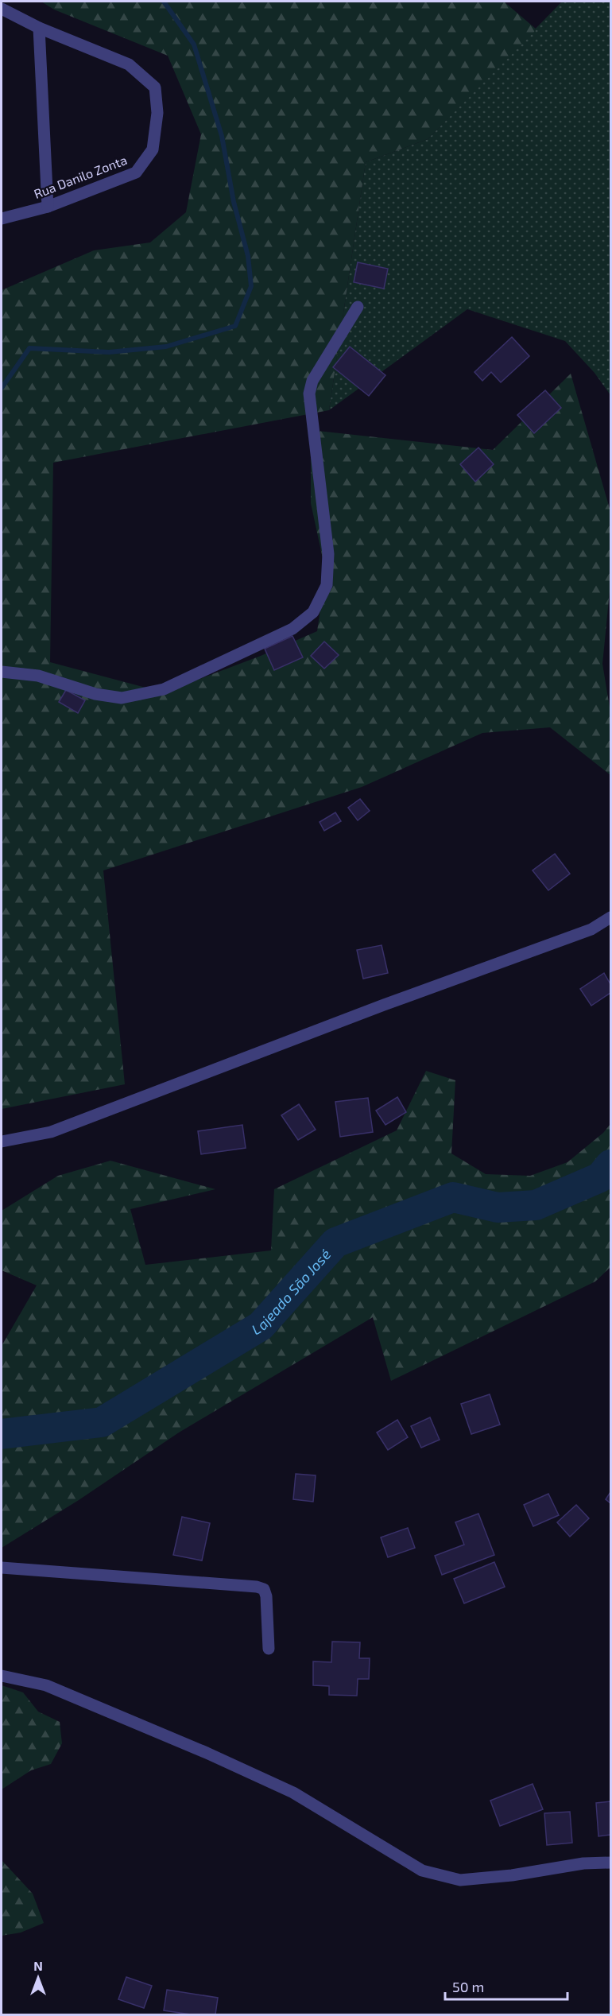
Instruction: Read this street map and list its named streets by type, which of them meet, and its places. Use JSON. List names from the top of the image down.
{
  "streets": {
    "street": ["Rua Danilo Zonta"]
  },
  "water": ["Lajeado São José"],
  "scale_bar": "50 m",
  "north": "top"
}
